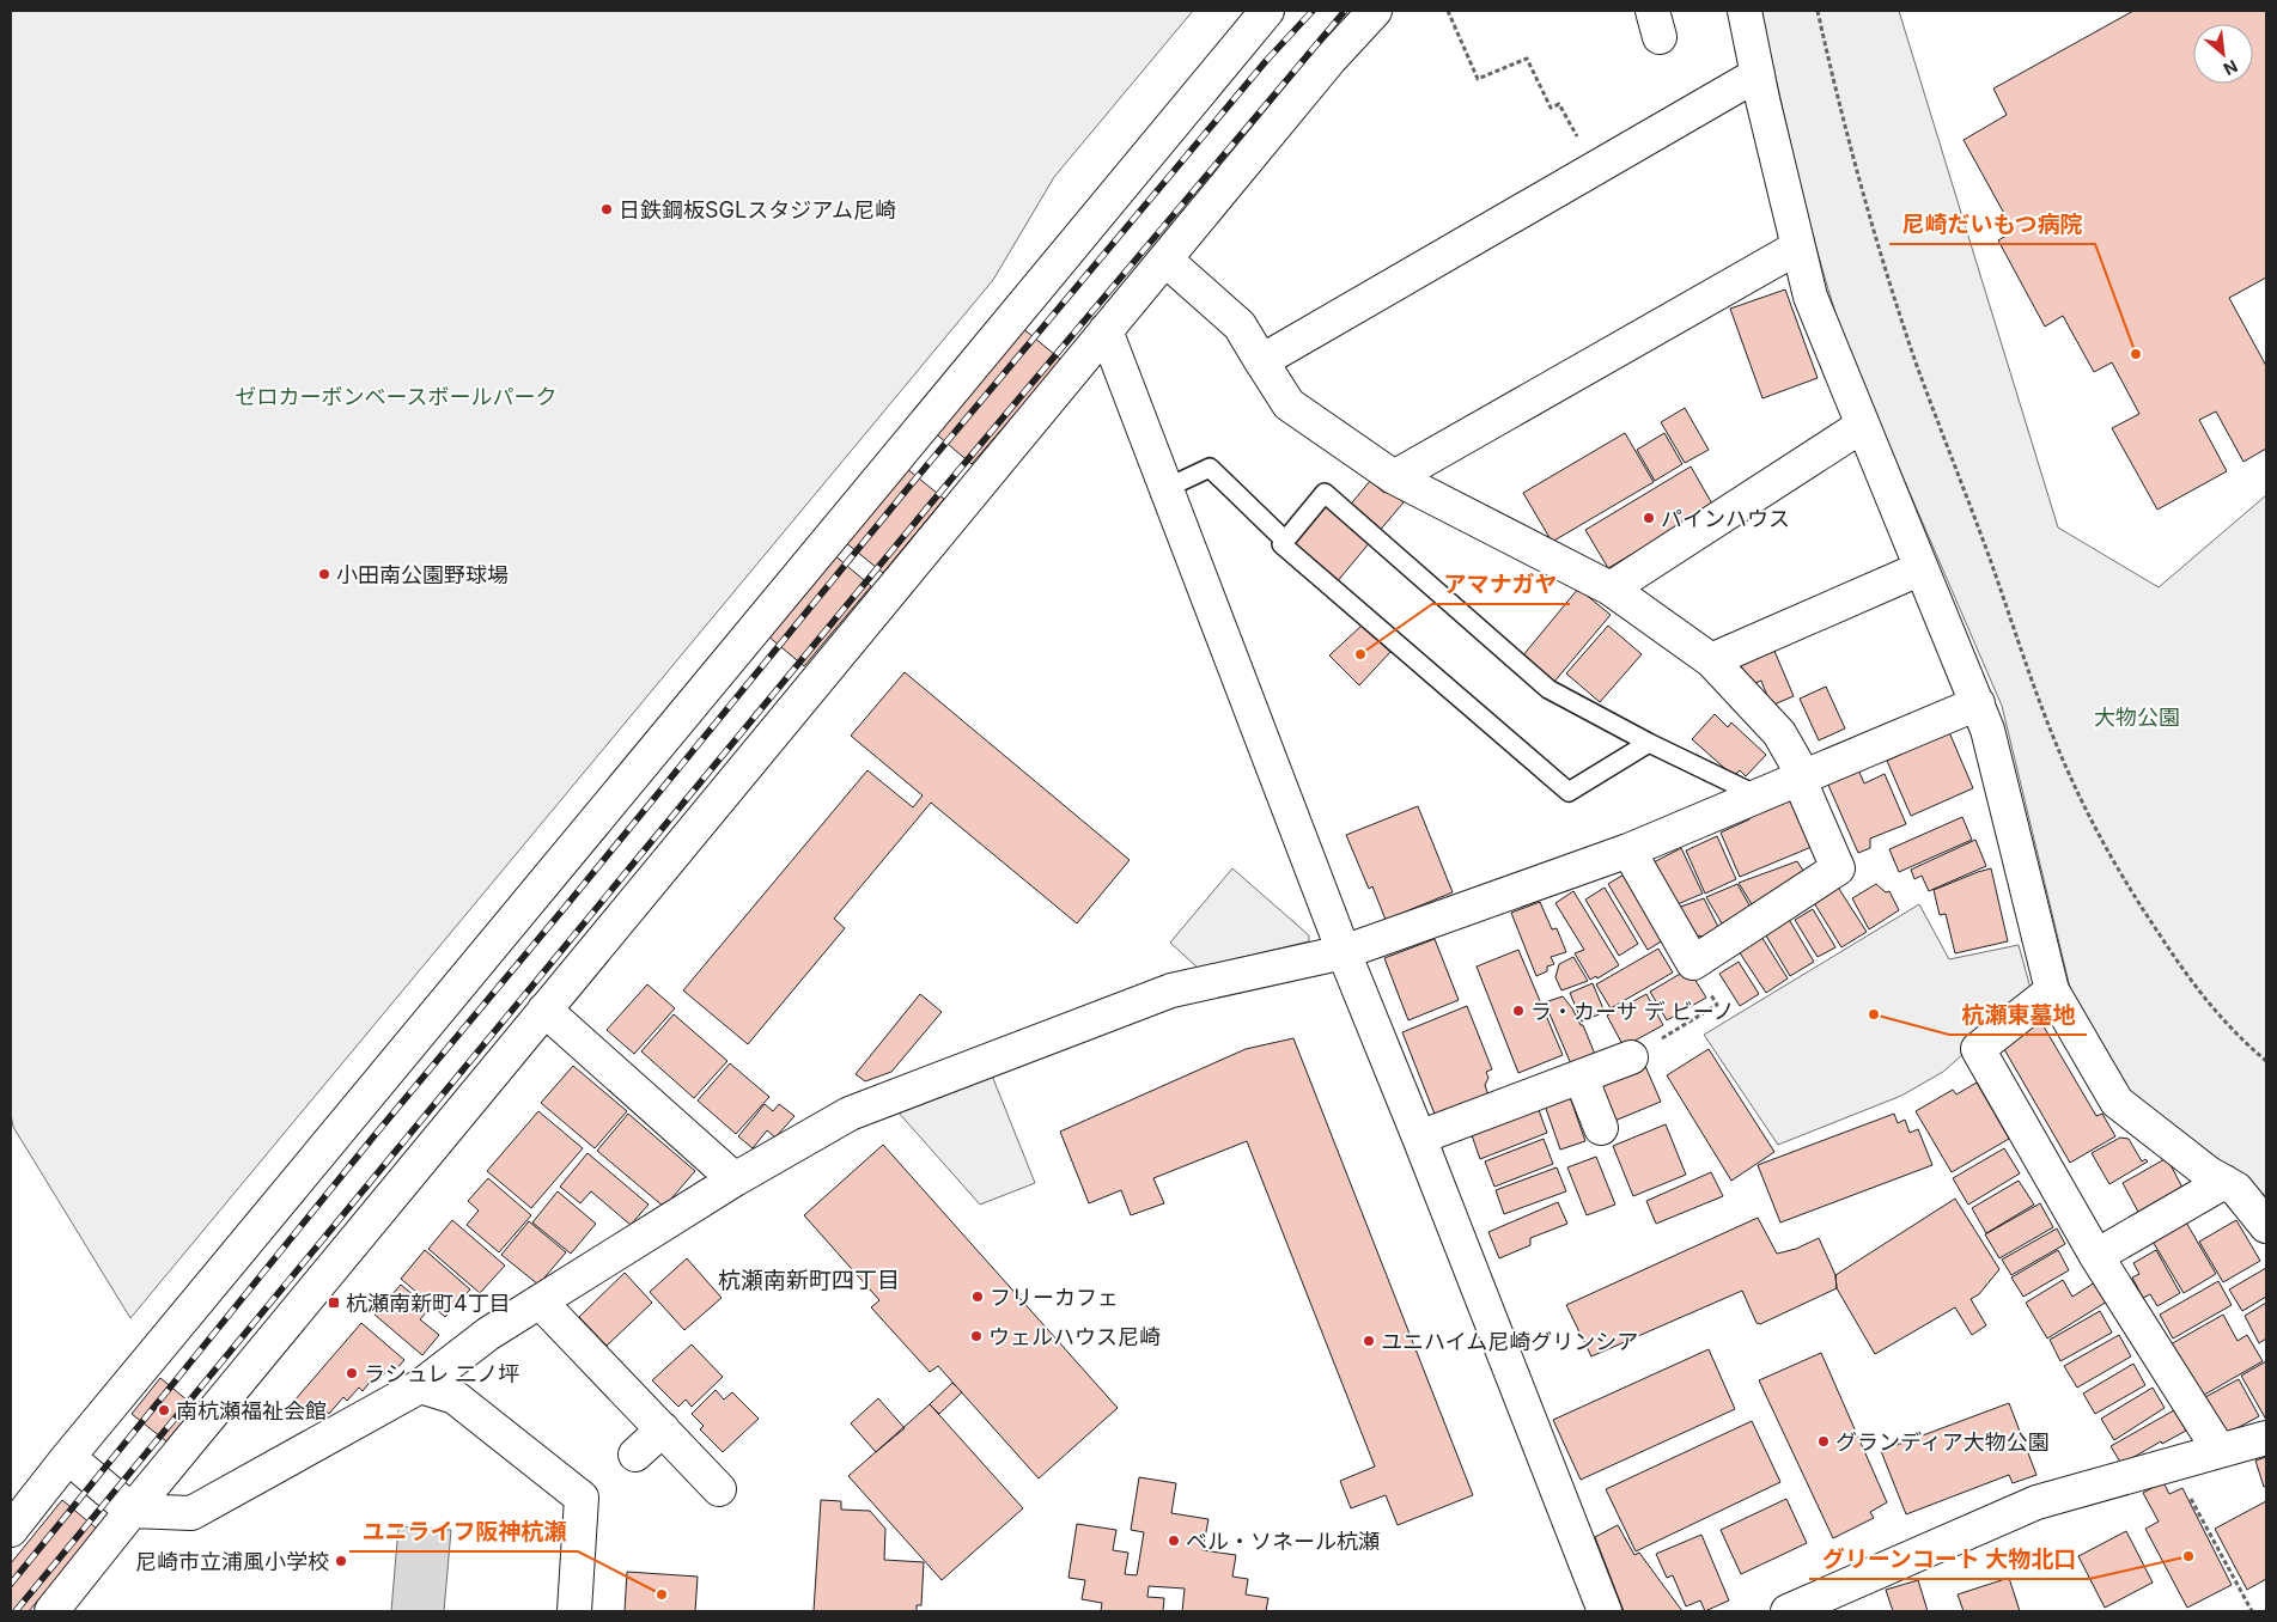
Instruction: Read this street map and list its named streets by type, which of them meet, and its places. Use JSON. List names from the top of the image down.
{
  "districts": ["杭瀬南新町四丁目"],
  "parks": ["ゼロカーボンベースボールパーク", "大物公園"],
  "places": {
    "other": [
      "日鉄鋼板SGLスタジアム尼崎",
      "尼崎だいもつ病院",
      "パインハウス",
      "小田南公園野球場",
      "アマナガヤ",
      "ラ・カーサ デ ビーノ",
      "杭瀬東墓地",
      "フリーカフェ",
      "ウェルハウス尼崎",
      "ユニハイム尼崎グリンシア",
      "ラシュレ 二ノ坪",
      "南杭瀬福祉会館",
      "グランディア大物公園",
      "ベル・ソネール杭瀬",
      "グリーンコート 大物北口",
      "尼崎市立浦風小学校",
      "ユニライフ阪神杭瀬"
    ],
    "transit": ["杭瀬南新町4丁目"]
  },
  "north": "bottom right"
}
